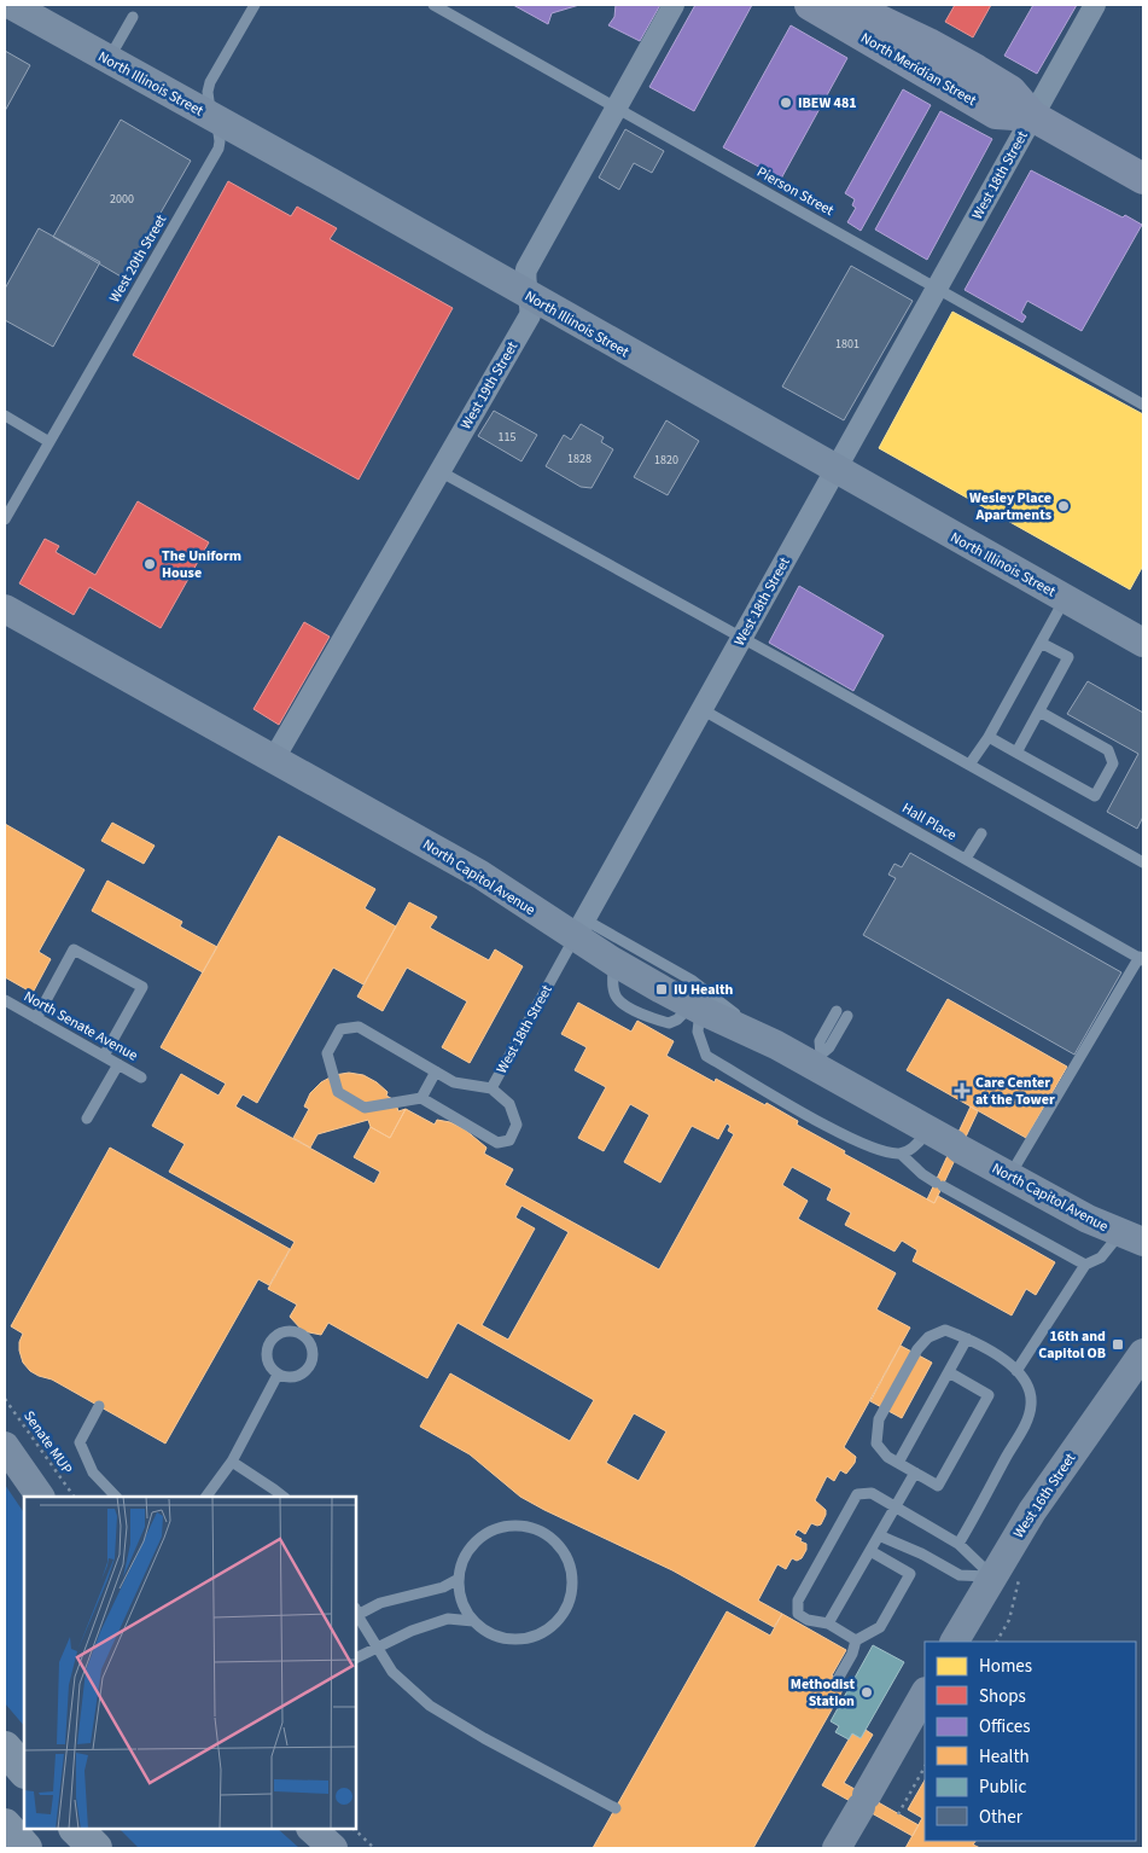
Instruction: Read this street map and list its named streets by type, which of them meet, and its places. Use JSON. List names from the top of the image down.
{
  "streets": {
    "main road": [
      "North Meridian Street",
      "North Illinois Street",
      "North Capitol Avenue",
      "West 16th Street"
    ],
    "street": ["West 18th Street", "West 19th Street"],
    "lane": [
      "Pierson Street",
      "West 20th Street",
      "Hall Place",
      "North Senate Avenue"
    ],
    "path": ["Senate MUP"]
  },
  "crossings": [
    ["North Meridian Street", "West 18th Street"],
    ["North Illinois Street", "West 18th Street"],
    ["North Illinois Street", "West 20th Street"],
    ["North Illinois Street", "West 19th Street"],
    ["West 18th Street", "Pierson Street"],
    ["West 18th Street", "Hall Place"],
    ["West 18th Street", "North Capitol Avenue"],
    ["Pierson Street", "West 19th Street"],
    ["West 19th Street", "North Capitol Avenue"]
  ],
  "places": {
    "other": [
      "IBEW 481",
      "Wesley Place Apartments",
      "The Uniform House",
      "Methodist Station"
    ],
    "transit": ["IU Health", "16th and Capitol OB"],
    "health": ["Care Center at the Tower"]
  },
  "house_numbers": [
    "2000",
    "1801",
    "115",
    "1828",
    "1820"
  ],
  "legend": [
    "Homes",
    "Shops",
    "Offices",
    "Health",
    "Public",
    "Other"
  ]
}
